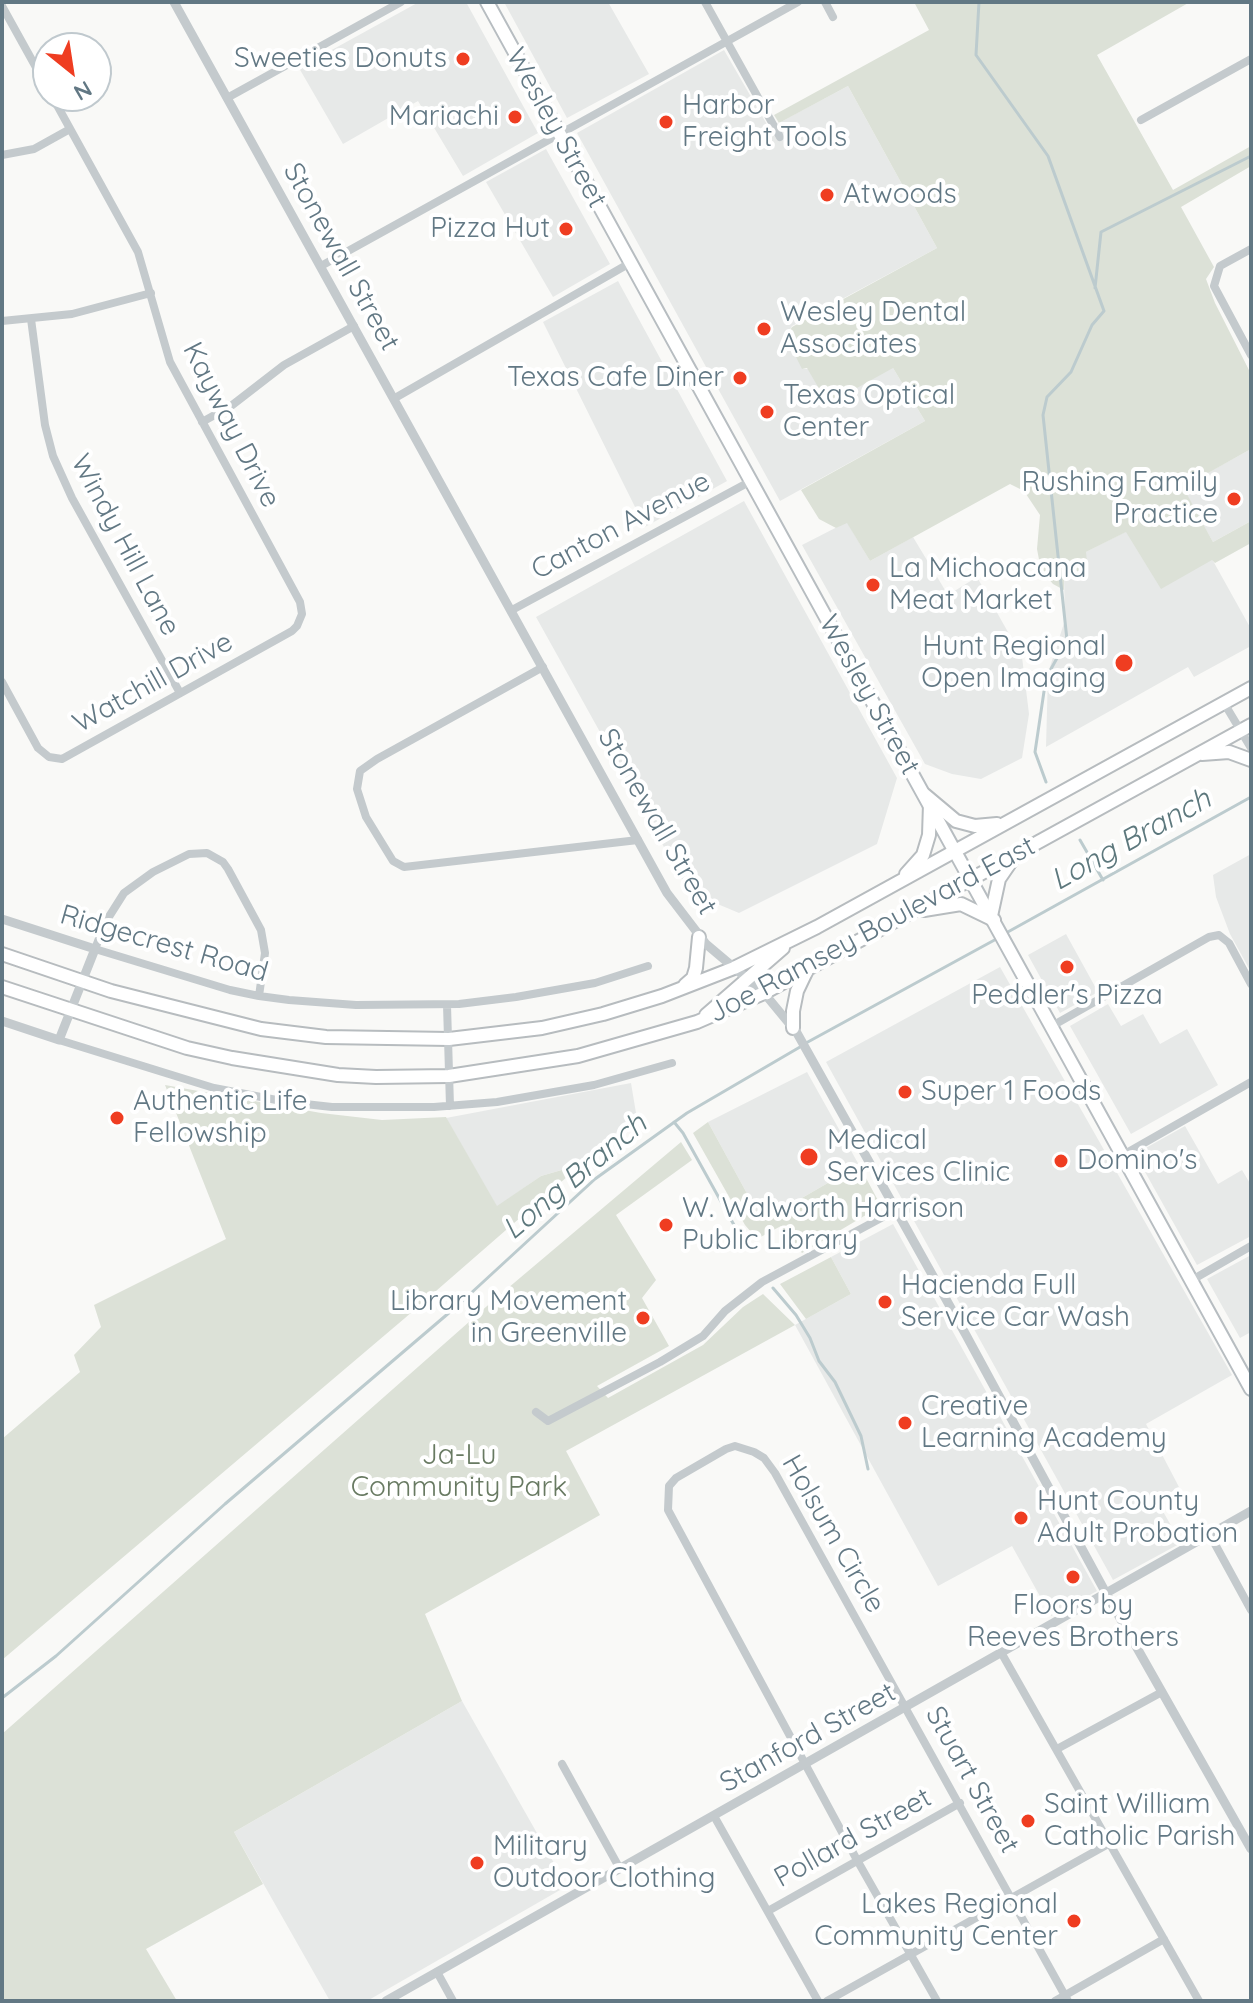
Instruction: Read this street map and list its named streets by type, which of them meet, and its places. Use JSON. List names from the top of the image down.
{
  "streets": {
    "main road": ["Wesley Street", "Joe Ramsey Boulevard East"],
    "street": [
      "Stonewall Street",
      "Kayway Drive",
      "Canton Avenue",
      "Windy Hill Lane",
      "Watchill Drive",
      "Ridgecrest Road",
      "Holsum Circle",
      "Stanford Street",
      "Stuart Street",
      "Pollard Street"
    ]
  },
  "crossings": [
    ["Wesley Street", "Canton Avenue"],
    ["Wesley Street", "Joe Ramsey Boulevard East"],
    ["Stonewall Street", "Canton Avenue"],
    ["Stonewall Street", "Joe Ramsey Boulevard East"],
    ["Stonewall Street", "Stanford Street"],
    ["Kayway Drive", "Watchill Drive"],
    ["Windy Hill Lane", "Watchill Drive"],
    ["Holsum Circle", "Stanford Street"],
    ["Holsum Circle", "Stuart Street"],
    ["Holsum Circle", "Pollard Street"],
    ["Stanford Street", "Stuart Street"],
    ["Stuart Street", "Pollard Street"]
  ],
  "water": ["Long Branch"],
  "parks": ["Ja-Lu Community Park"],
  "places": [
    "Sweeties Donuts",
    "Mariachi",
    "Harbor Freight Tools",
    "Atwoods",
    "Pizza Hut",
    "Wesley Dental Associates",
    "Texas Cafe Diner",
    "Texas Optical Center",
    "Rushing Family Practice",
    "La Michoacana Meat Market",
    "Hunt Regional Open Imaging",
    "Peddler's Pizza",
    "Super 1 Foods",
    "Authentic Life Fellowship",
    "Medical Services Clinic",
    "Domino's",
    "W. Walworth Harrison Public Library",
    "Hacienda Full Service Car Wash",
    "Library Movement in Greenville",
    "Creative Learning Academy",
    "Hunt County Adult Probation",
    "Floors by Reeves Brothers",
    "Saint William Catholic Parish",
    "Military Outdoor Clothing",
    "Lakes Regional Community Center"
  ],
  "north": "bottom right"
}
